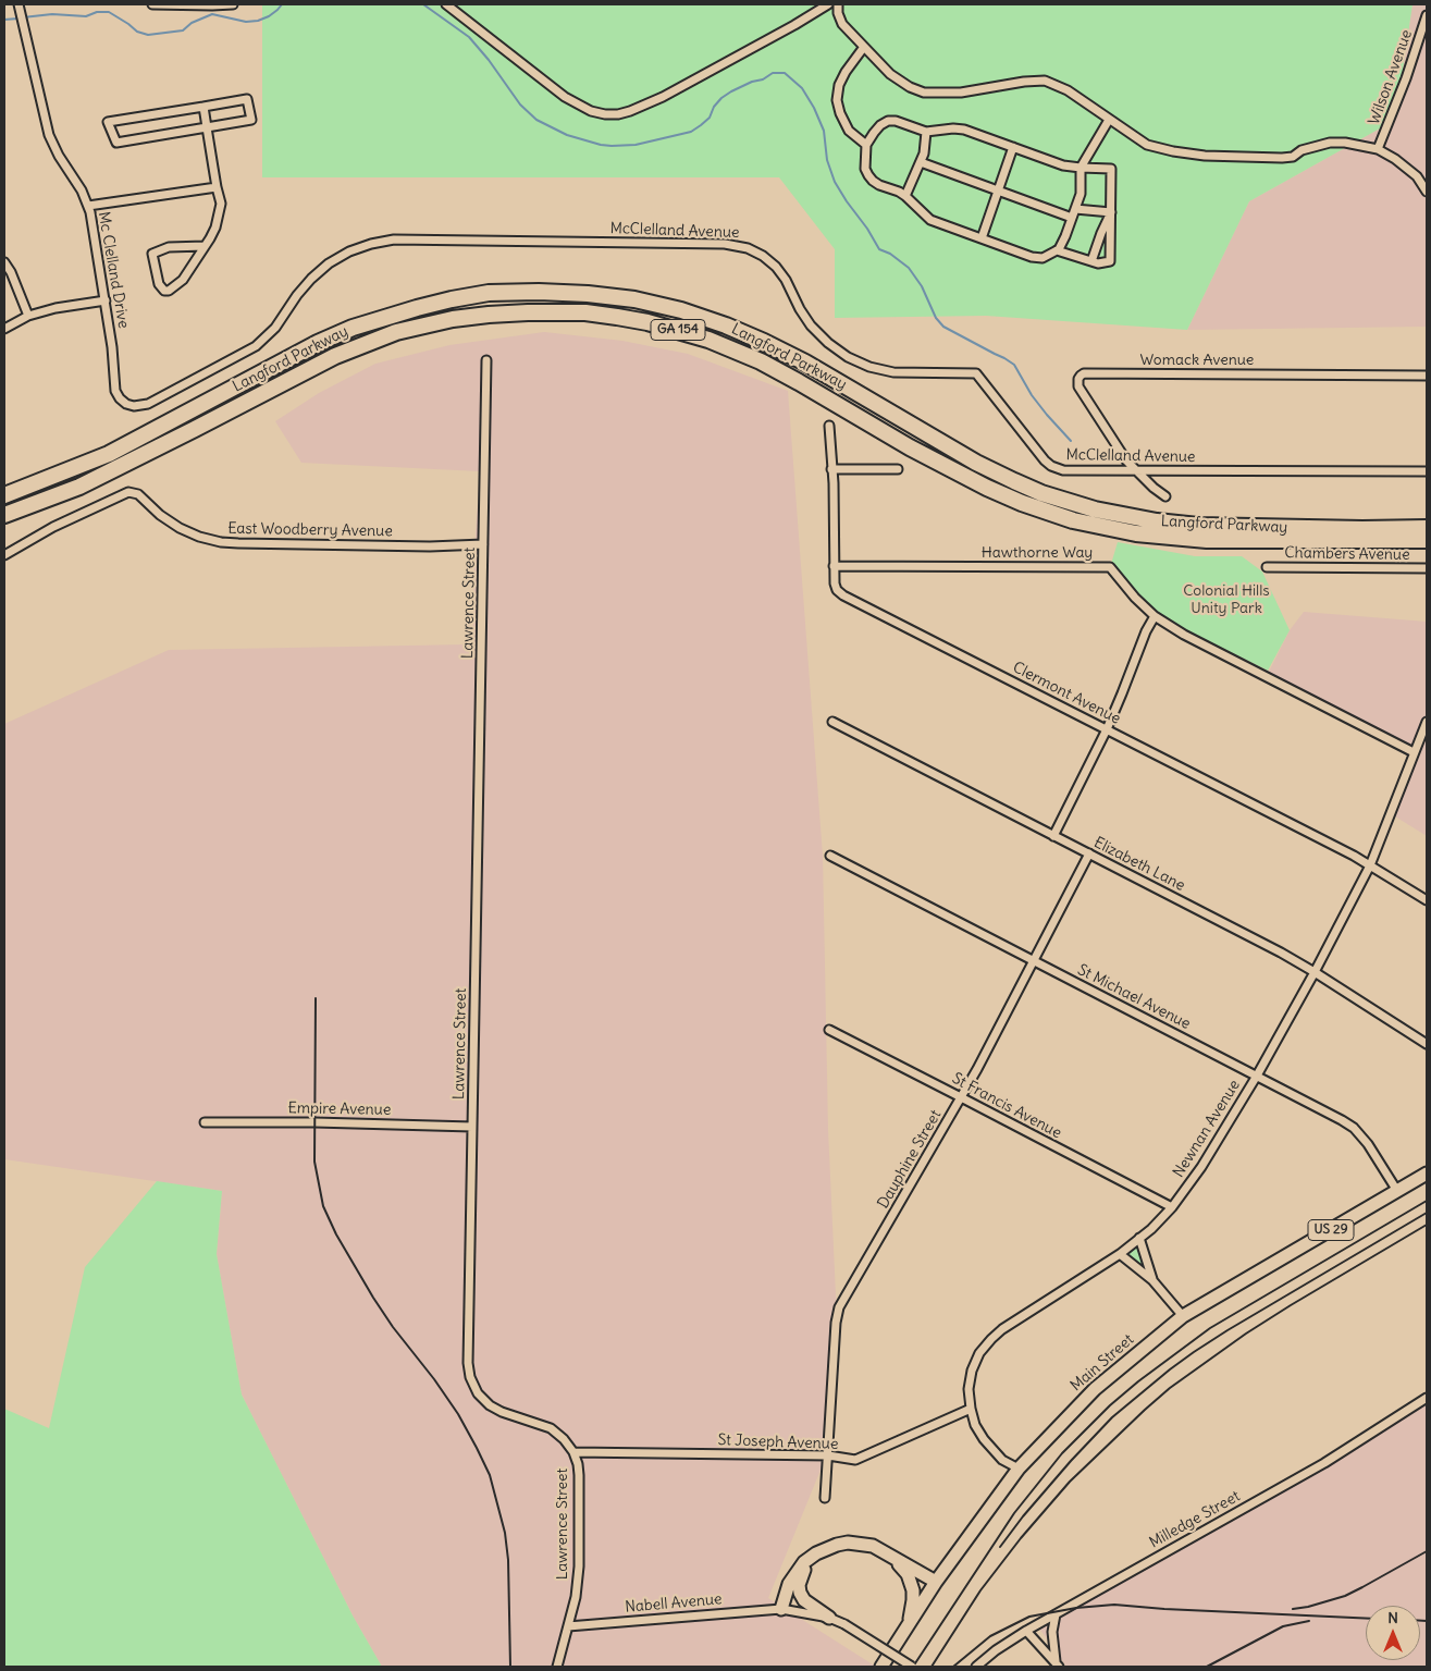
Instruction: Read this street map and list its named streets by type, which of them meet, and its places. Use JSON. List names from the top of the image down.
{
  "streets": {
    "highway": ["GA 154", "Langford Parkway"],
    "main road": ["US 29", "Main Street"],
    "street": [
      "Wilson Avenue",
      "McClelland Avenue",
      "Mc Clelland Drive",
      "Womack Avenue",
      "East Woodberry Avenue",
      "Hawthorne Way",
      "Chambers Avenue",
      "Lawrence Street",
      "Clermont Avenue",
      "Elizabeth Lane",
      "St Michael Avenue",
      "St Francis Avenue",
      "Empire Avenue",
      "Newnan Avenue",
      "Dauphine Street",
      "St Joseph Avenue",
      "Milledge Street",
      "Nabell Avenue"
    ]
  },
  "crossings": [
    ["McClelland Avenue", "Mc Clelland Drive"],
    ["McClelland Avenue", "Womack Avenue"],
    ["East Woodberry Avenue", "Lawrence Street"],
    ["Hawthorne Way", "Clermont Avenue"],
    ["Hawthorne Way", "Newnan Avenue"],
    ["Lawrence Street", "Empire Avenue"],
    ["Lawrence Street", "St Joseph Avenue"],
    ["Lawrence Street", "Nabell Avenue"],
    ["Clermont Avenue", "Newnan Avenue"],
    ["Elizabeth Lane", "Newnan Avenue"],
    ["Elizabeth Lane", "Dauphine Street"],
    ["St Michael Avenue", "Newnan Avenue"],
    ["St Michael Avenue", "Dauphine Street"],
    ["St Michael Avenue", "Main Street"],
    ["St Francis Avenue", "Newnan Avenue"],
    ["St Francis Avenue", "Dauphine Street"],
    ["Newnan Avenue", "Main Street"],
    ["Newnan Avenue", "St Joseph Avenue"],
    ["Dauphine Street", "St Joseph Avenue"]
  ],
  "parks": ["Colonial Hills Unity Park"],
  "north": "top"
}
